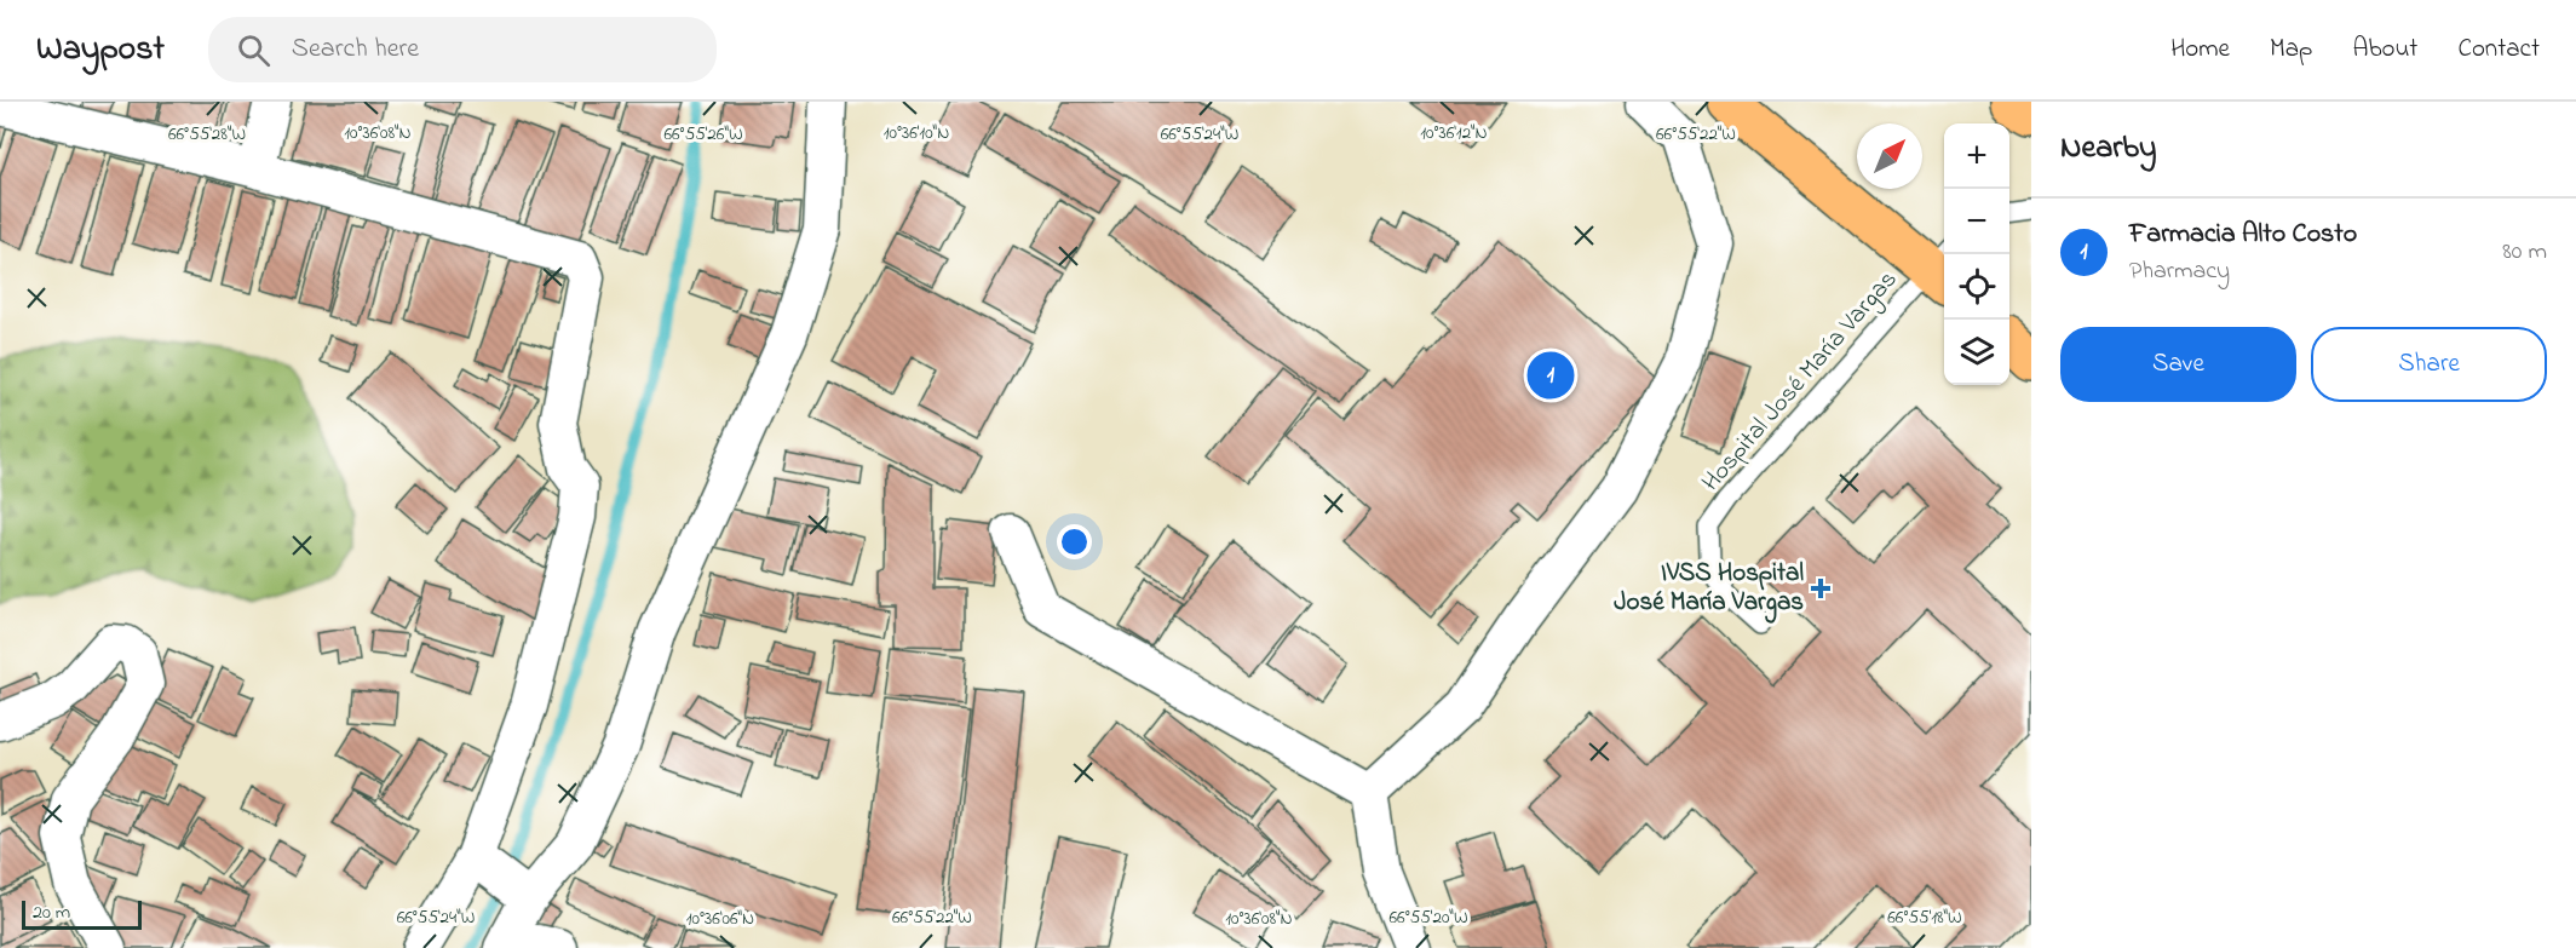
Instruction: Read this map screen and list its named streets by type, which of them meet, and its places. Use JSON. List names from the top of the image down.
{
  "streets": {
    "lane": ["Hospital José María Vargas"]
  },
  "places": {
    "health": ["IVSS Hospital José María Vargas"]
  },
  "scale_bar": "20 m",
  "north": "top right",
  "page": {
    "header": "Waypost",
    "search": "Search here",
    "nav": [
      "Home",
      "Map",
      "About",
      "Contact"
    ],
    "heading": "Nearby",
    "map_buttons": ["+", "−"],
    "list": [
      {
        "mark": "1",
        "name": "Farmacia Alto Costo",
        "note": "Pharmacy",
        "value": "80 m"
      }
    ],
    "buttons": ["Save", "Share"],
    "pins": "1",
    "scale": "20 m"
  },
  "coordinates": [
    "10°36'08\"N",
    "10°36'10\"N",
    "10°36'12\"N",
    "66°55'26\"W",
    "66°55'28\"W",
    "66°55'24\"W",
    "66°55'22\"W",
    "66°55'20\"W",
    "66°55'18\"W",
    "10°36'06\"N"
  ]
}
